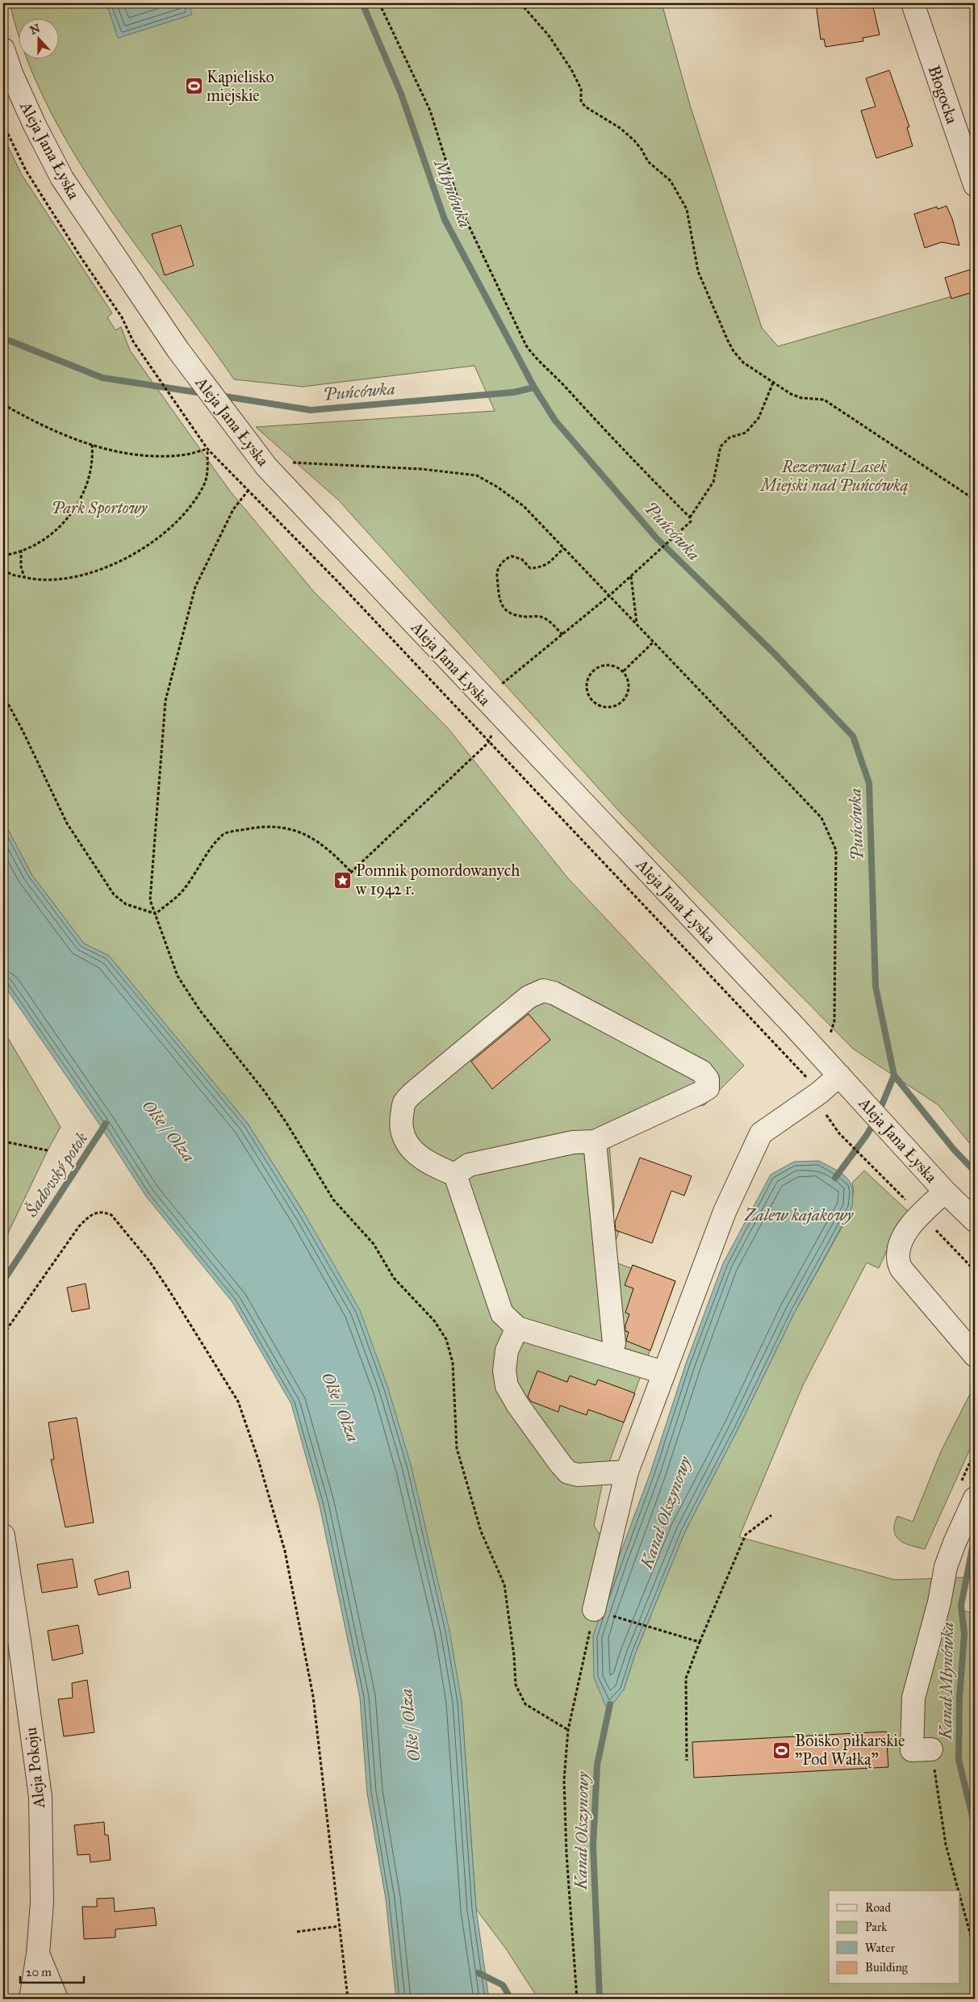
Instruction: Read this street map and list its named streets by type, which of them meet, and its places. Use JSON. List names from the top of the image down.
{
  "streets": {
    "street": ["Błogocka", "Aleja Jana Łyska", "Aleja Pokoju"]
  },
  "water": [
    "Młynówka",
    "Puńcówka",
    "Olše / Olza",
    "Šadovský potok",
    "Zalew kajakowy",
    "Kanał Olszynowy",
    "Kanał Młynówka"
  ],
  "parks": ["Rezerwat Lasek Miejski nad Puńcówką", "Park Sportowy"],
  "places": {
    "sports": ["Kąpielisko miejskie", "Boisko piłkarskie \"Pod Wałką\""],
    "place": ["Pomnik pomordowanych w 1942 r."]
  },
  "legend": [
    "Road",
    "Park",
    "Water",
    "Building"
  ],
  "scale_bar": "20 m",
  "north": "top"
}
